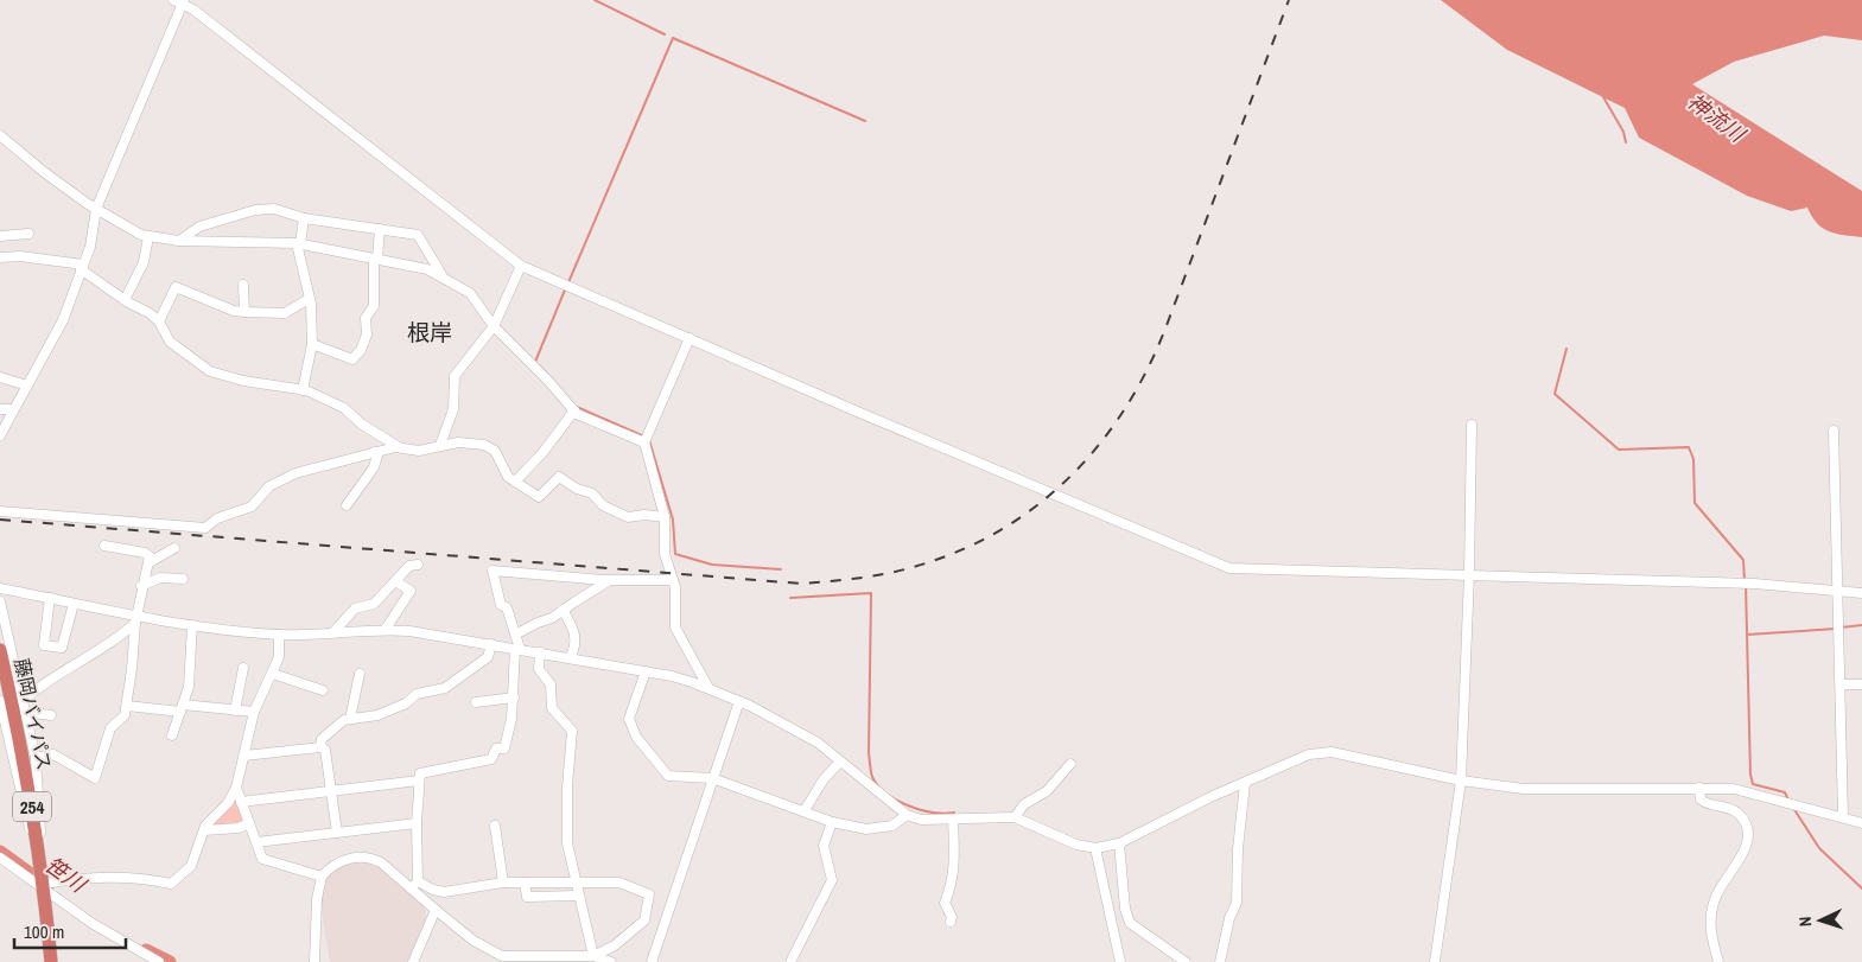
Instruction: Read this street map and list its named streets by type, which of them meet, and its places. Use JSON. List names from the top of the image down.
{
  "streets": {
    "highway": ["藤岡バイパス", "254"]
  },
  "districts": ["根岸"],
  "water": ["神流川", "笹川"],
  "scale_bar": "100 m",
  "north": "left"
}
